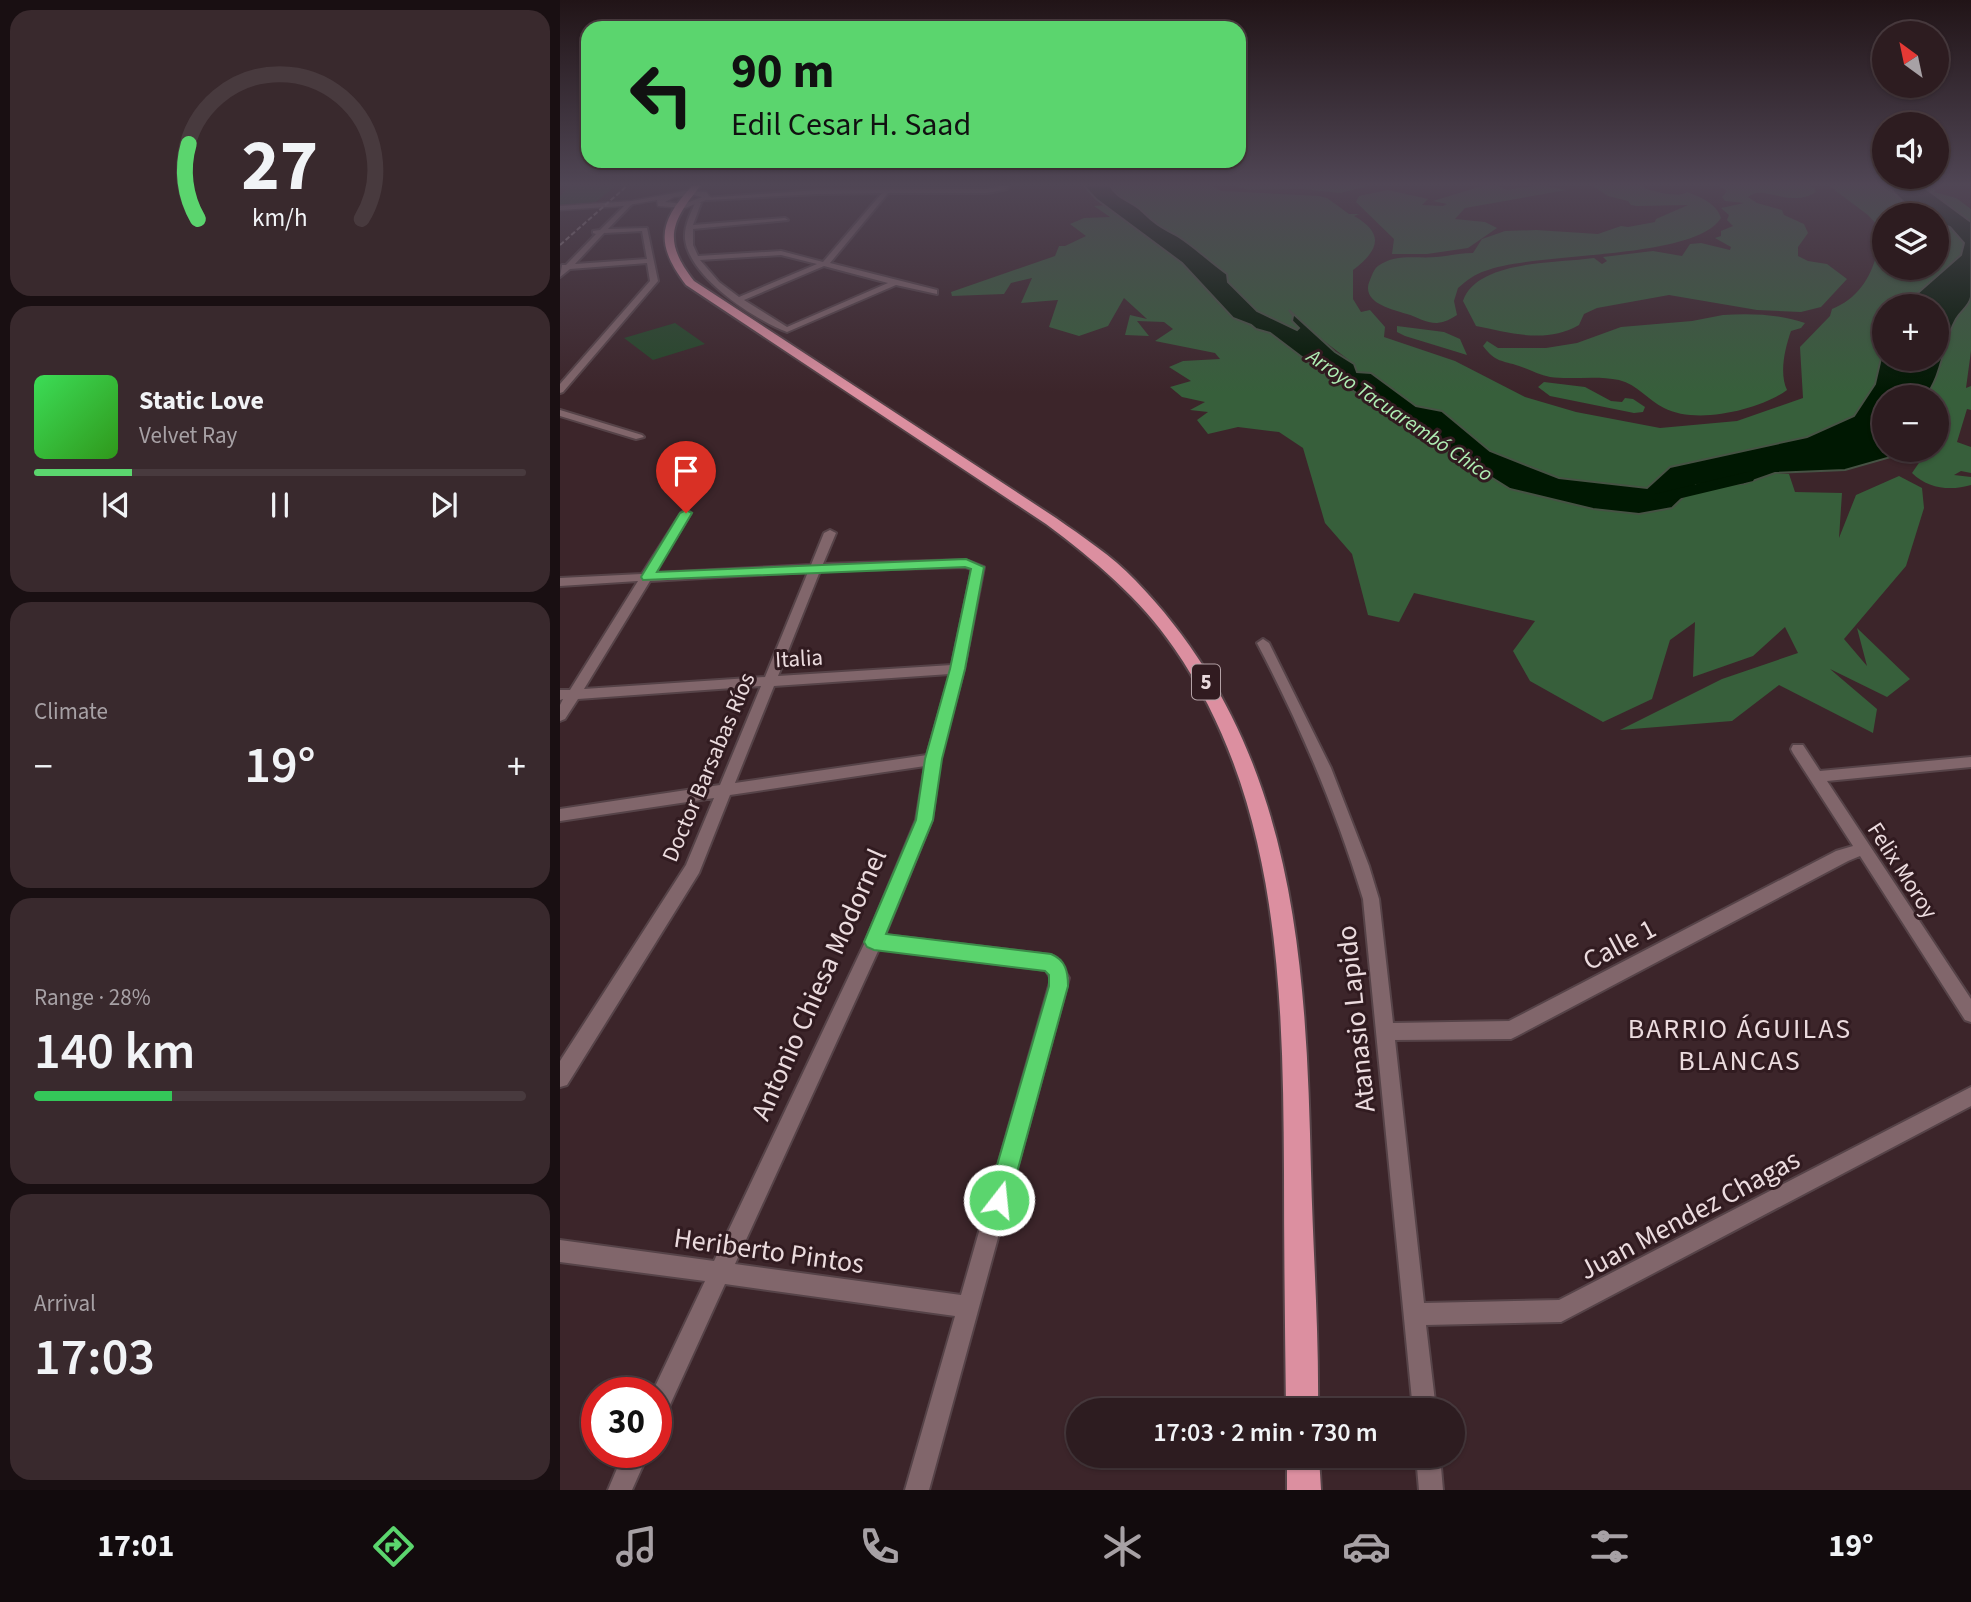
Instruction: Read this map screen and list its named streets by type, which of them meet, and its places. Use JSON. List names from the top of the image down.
{
  "streets": {
    "highway": ["5"],
    "street": [
      "Italia",
      "Doctor Barsabas Ríos",
      "Felix Moroy",
      "Calle 1",
      "Antonio Chiesa Modornel",
      "Atanasio Lapido",
      "Juan Mendez Chagas",
      "Heriberto Pintos"
    ]
  },
  "crossings": [
    ["Italia", "Doctor Barsabas Ríos"],
    ["Italia", "Antonio Chiesa Modornel"],
    ["Doctor Barsabas Ríos", "Antonio Chiesa Modornel"],
    ["Felix Moroy", "Calle 1"],
    ["Calle 1", "Atanasio Lapido"],
    ["Antonio Chiesa Modornel", "Heriberto Pintos"],
    ["Atanasio Lapido", "Juan Mendez Chagas"]
  ],
  "districts": ["BARRIO ÁGUILAS BLANCAS"],
  "water": ["Arroyo Tacuarembó Chico"],
  "north": "top left",
  "page": {
    "map_buttons": ["+", "−"],
    "turn": ["90 m", "Edil Cesar H. Saad"],
    "song": ["Static Love", "Velvet Ray"],
    "tile": [
      "Climate",
      ["Range · 28%", "140 km"],
      ["Arrival", "17:03"]
    ],
    "heat": ["−", "19°", "+"],
    "limit": "30",
    "trip": "17:03 · 2 min · 730 m",
    "tabs": ["17:01", "19°"],
    "gauge": ["27", "km/h"]
  }
}
